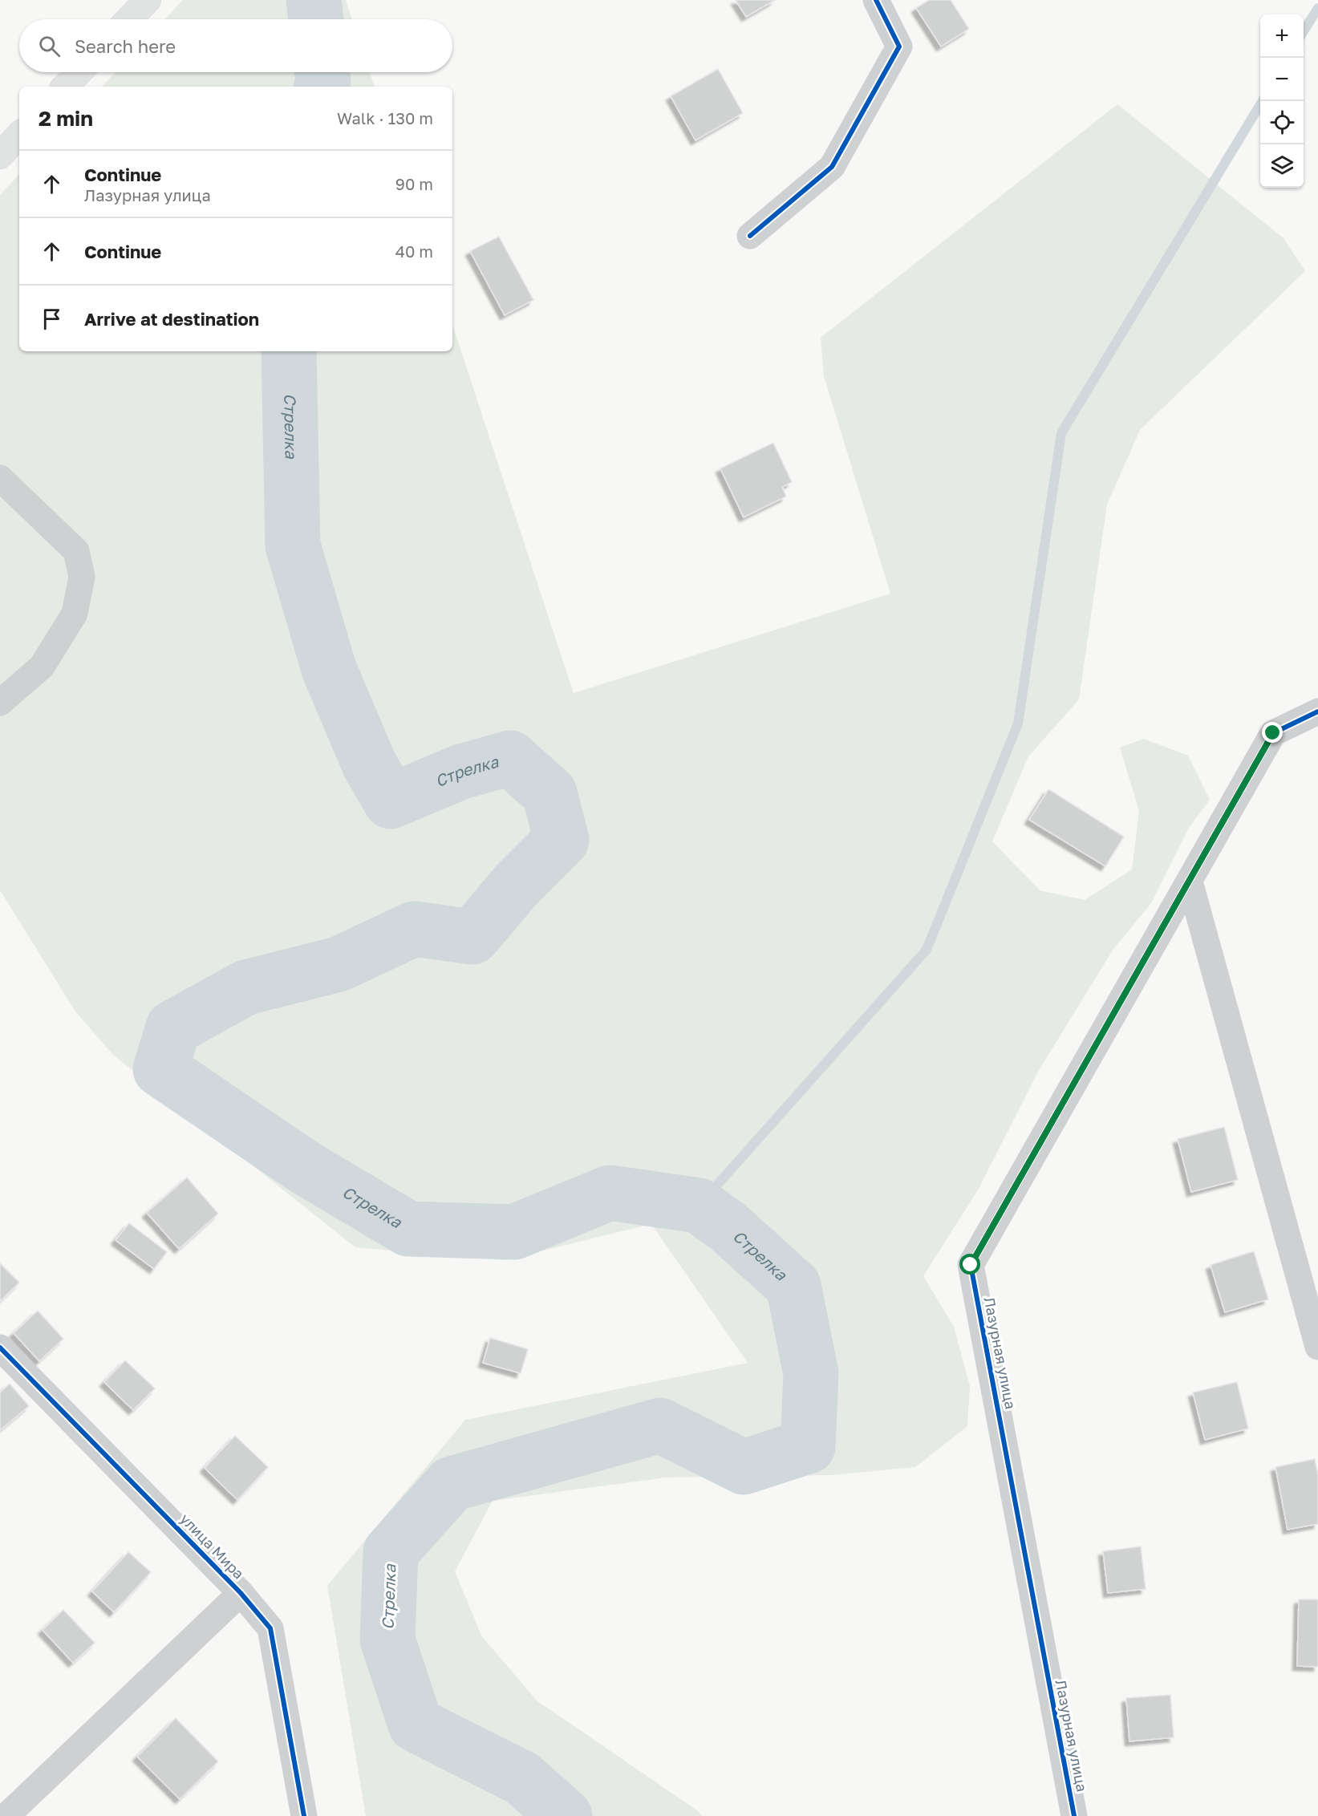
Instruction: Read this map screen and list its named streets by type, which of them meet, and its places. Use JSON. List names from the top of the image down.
{
  "streets": {
    "street": ["Лазурная улица", "улица Мира"]
  },
  "water": ["Стрелка"],
  "page": {
    "map_buttons": ["+", "−"],
    "search": "Search here",
    "heading": ["2 min", "Walk · 130 m"],
    "list": [
      ["Continue", "Лазурная улица", "90 m"],
      ["Continue", "40 m"],
      "Arrive at destination"
    ]
  }
}
